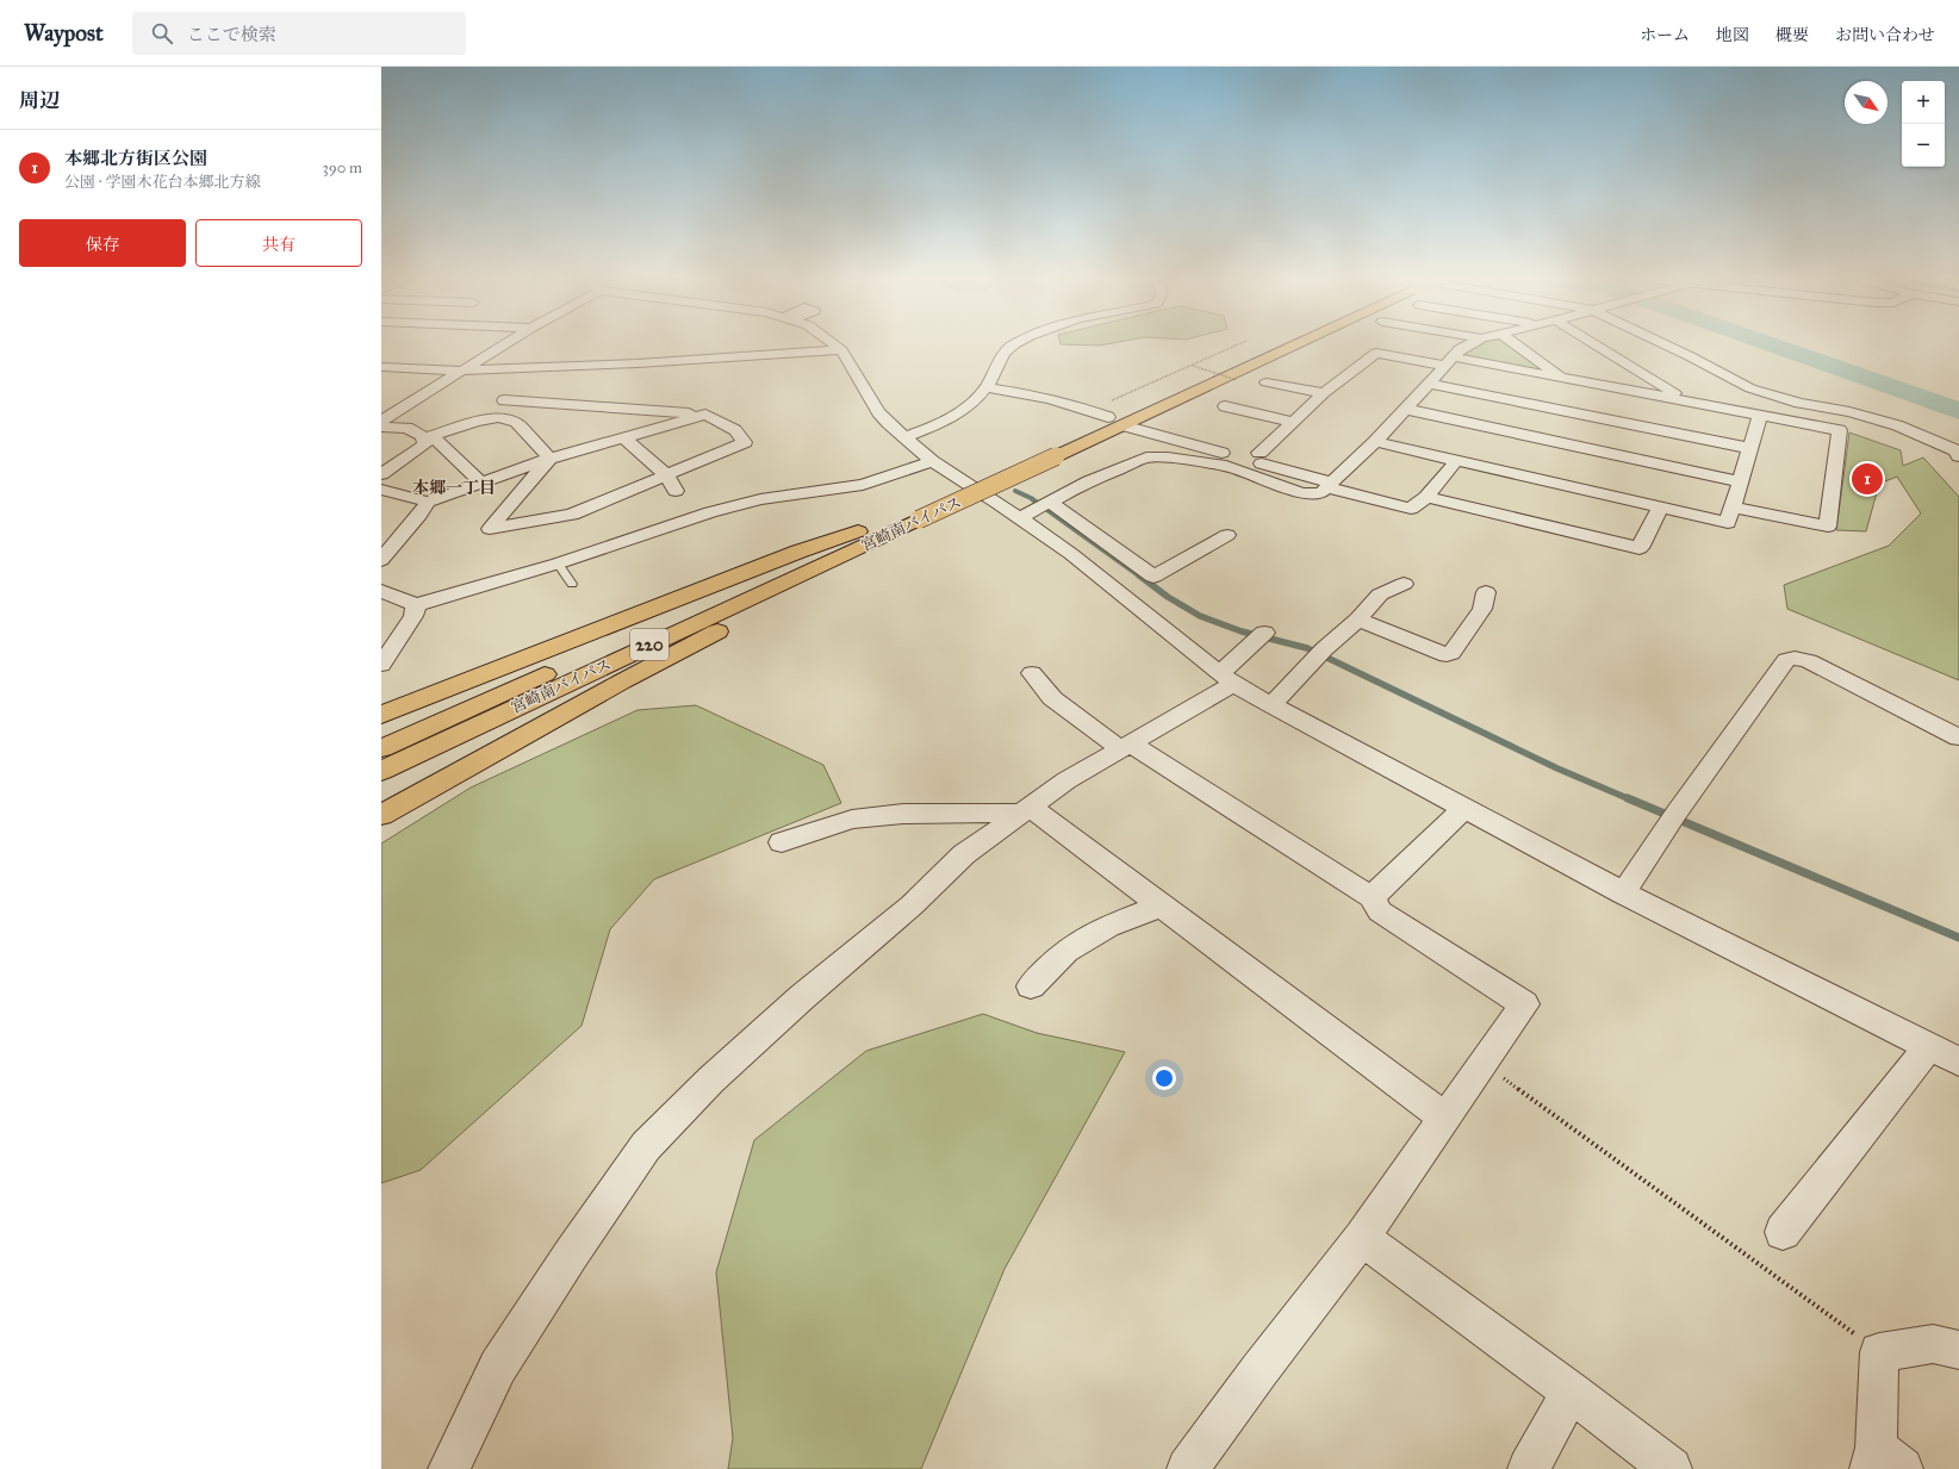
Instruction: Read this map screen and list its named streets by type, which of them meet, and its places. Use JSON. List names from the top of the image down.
{
  "streets": {
    "highway": ["宮崎南バイパス", "220"]
  },
  "districts": ["本郷一丁目"],
  "north": "bottom right",
  "page": {
    "header": "Waypost",
    "search": "ここで検索",
    "nav": [
      "ホーム",
      "地図",
      "概要",
      "お問い合わせ"
    ],
    "heading": "周辺",
    "map_buttons": ["+", "−"],
    "list": [
      {
        "mark": "1",
        "name": "本郷北方街区公園",
        "note": "公園 · 学園木花台本郷北方線",
        "value": "390 m"
      }
    ],
    "buttons": ["保存", "共有"],
    "pins": "1"
  }
}
